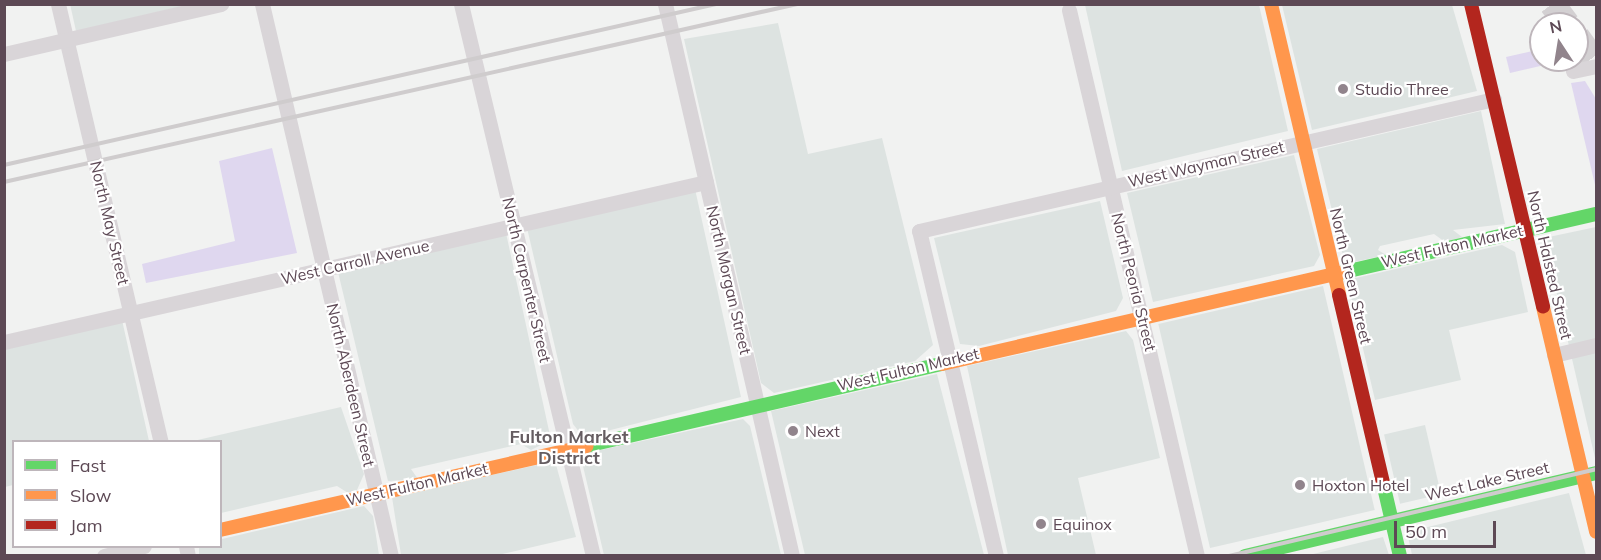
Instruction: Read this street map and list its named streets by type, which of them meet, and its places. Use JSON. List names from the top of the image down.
{
  "streets": {
    "street": [
      "West Wayman Street",
      "North May Street",
      "West Fulton Market",
      "West Carroll Avenue",
      "North Halsted Street",
      "North Green Street",
      "North Carpenter Street",
      "North Morgan Street",
      "North Peoria Street",
      "North Aberdeen Street",
      "West Lake Street"
    ]
  },
  "crossings": [
    ["West Wayman Street", "West Fulton Market"],
    ["West Wayman Street", "North Halsted Street"],
    ["West Wayman Street", "North Green Street"],
    ["West Wayman Street", "North Peoria Street"],
    ["North May Street", "West Carroll Avenue"],
    ["West Fulton Market", "North Halsted Street"],
    ["West Fulton Market", "North Green Street"],
    ["West Fulton Market", "North Carpenter Street"],
    ["West Fulton Market", "North Morgan Street"],
    ["West Fulton Market", "North Peoria Street"],
    ["West Fulton Market", "North Aberdeen Street"],
    ["West Carroll Avenue", "North Carpenter Street"],
    ["West Carroll Avenue", "North Morgan Street"],
    ["West Carroll Avenue", "North Aberdeen Street"],
    ["North Halsted Street", "West Lake Street"],
    ["North Green Street", "West Lake Street"]
  ],
  "districts": ["Fulton Market District"],
  "places": [
    "Studio Three",
    "Next",
    "Hoxton Hotel",
    "Equinox"
  ],
  "legend": ["Fast", "Slow", "Jam"],
  "scale_bar": "50 m",
  "north": "top"
}
